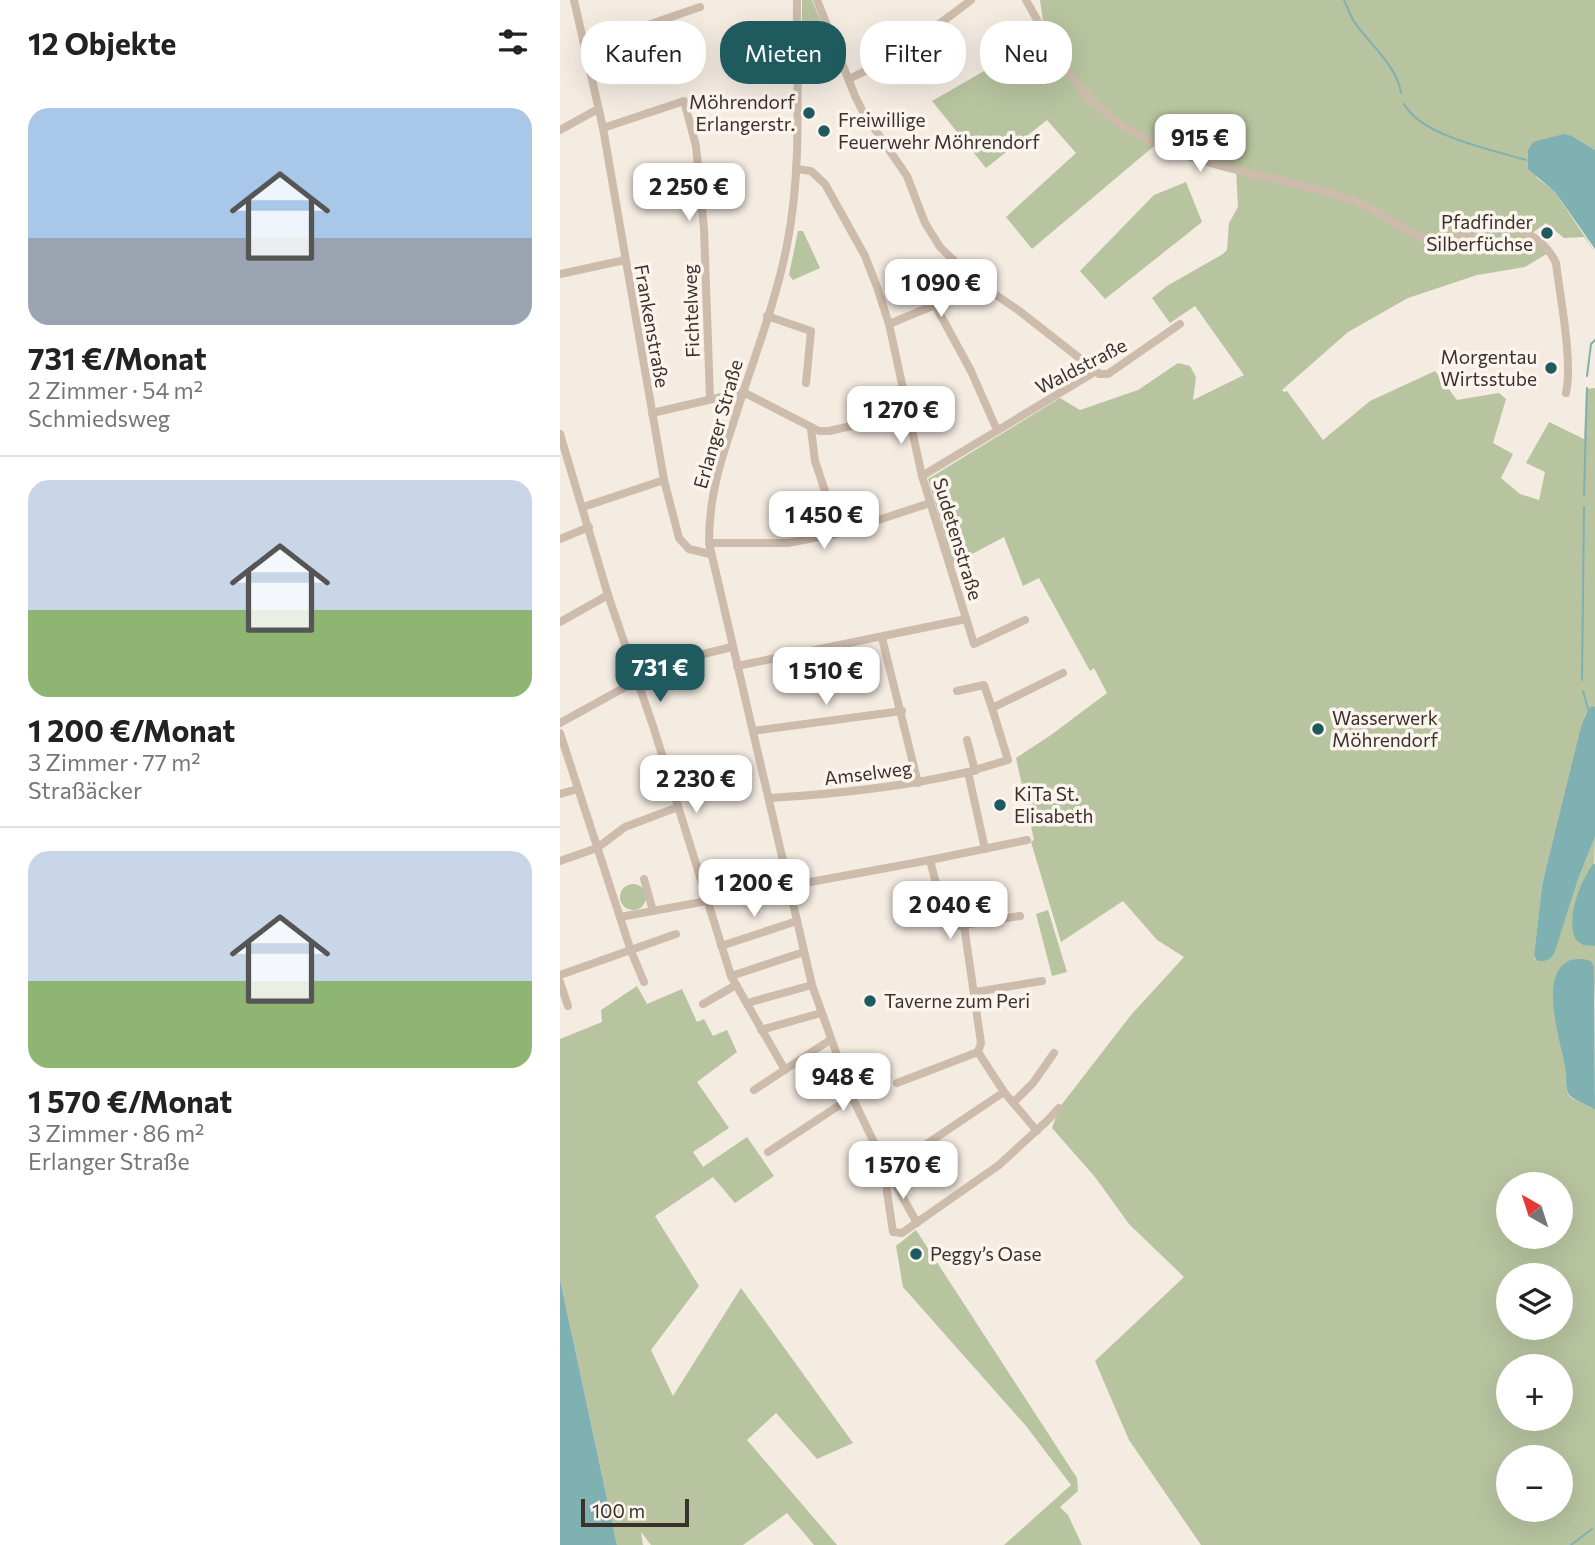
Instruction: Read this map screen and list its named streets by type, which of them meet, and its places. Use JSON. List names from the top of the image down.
{
  "streets": {
    "street": [
      "Fichtelweg",
      "Frankenstraße",
      "Waldstraße",
      "Erlanger Straße",
      "Sudetenstraße",
      "Amselweg"
    ]
  },
  "crossings": [
    ["Fichtelweg", "Frankenstraße"],
    ["Frankenstraße", "Erlanger Straße"],
    ["Waldstraße", "Sudetenstraße"],
    ["Erlanger Straße", "Sudetenstraße"],
    ["Erlanger Straße", "Amselweg"]
  ],
  "places": [
    "Möhrendorf Erlangerstr.",
    "Freiwillige Feuerwehr Möhrendorf",
    "Pfadfinder Silberfüchse",
    "Morgentau Wirtsstube",
    "Wasserwerk Möhrendorf",
    "KiTa St. Elisabeth",
    "Taverne zum Peri",
    "Peggy’s Oase"
  ],
  "scale_bar": "100 m",
  "north": "top left",
  "page": {
    "heading": "12 Objekte",
    "chip": [
      "Kaufen",
      "Mieten",
      "Filter",
      "Neu"
    ],
    "list": [
      {
        "name": "731 €/Monat",
        "note": "2 Zimmer · 54 m² · Schmiedsweg"
      },
      {
        "name": "1 200 €/Monat",
        "note": "3 Zimmer · 77 m² · Straßäcker"
      },
      {
        "name": "1 570 €/Monat",
        "note": "3 Zimmer · 86 m² · Erlanger Straße"
      }
    ],
    "price": [
      "915 €",
      "2 250 €",
      "1 090 €",
      "1 270 €",
      "1 450 €",
      "731 €",
      "1 510 €",
      "2 230 €",
      "1 200 €",
      "2 040 €",
      "948 €",
      "1 570 €"
    ],
    "map_buttons": ["+", "−"],
    "scale": "100 m"
  }
}
